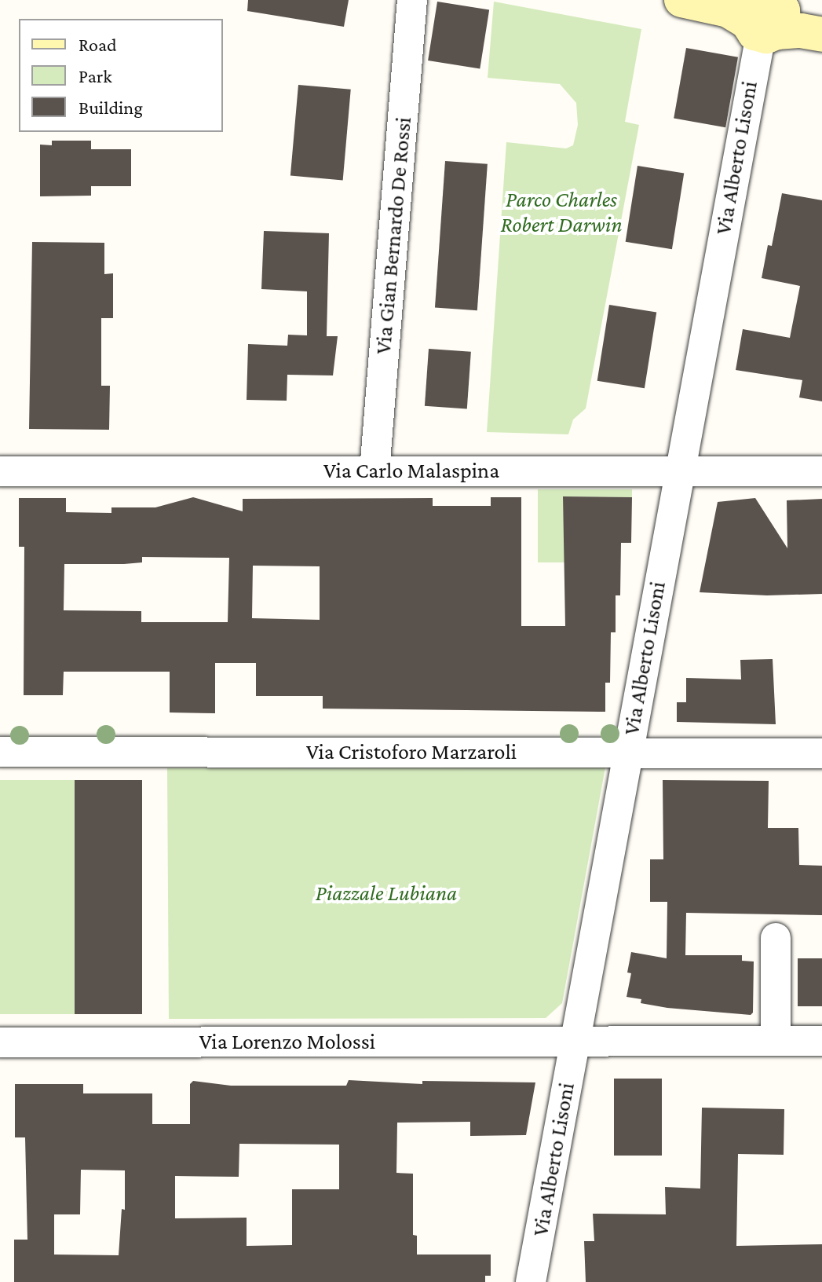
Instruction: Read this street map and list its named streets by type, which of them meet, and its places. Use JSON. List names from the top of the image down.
{
  "streets": {
    "street": [
      "Via Alberto Lisoni",
      "Via Gian Bernardo De Rossi",
      "Via Carlo Malaspina",
      "Via Cristoforo Marzaroli",
      "Via Lorenzo Molossi"
    ]
  },
  "crossings": [
    ["Via Alberto Lisoni", "Via Carlo Malaspina"],
    ["Via Alberto Lisoni", "Via Cristoforo Marzaroli"],
    ["Via Alberto Lisoni", "Via Lorenzo Molossi"],
    ["Via Gian Bernardo De Rossi", "Via Carlo Malaspina"]
  ],
  "parks": ["Parco Charles Robert Darwin", "Piazzale Lubiana"],
  "legend": ["Road", "Park", "Building"]
}
